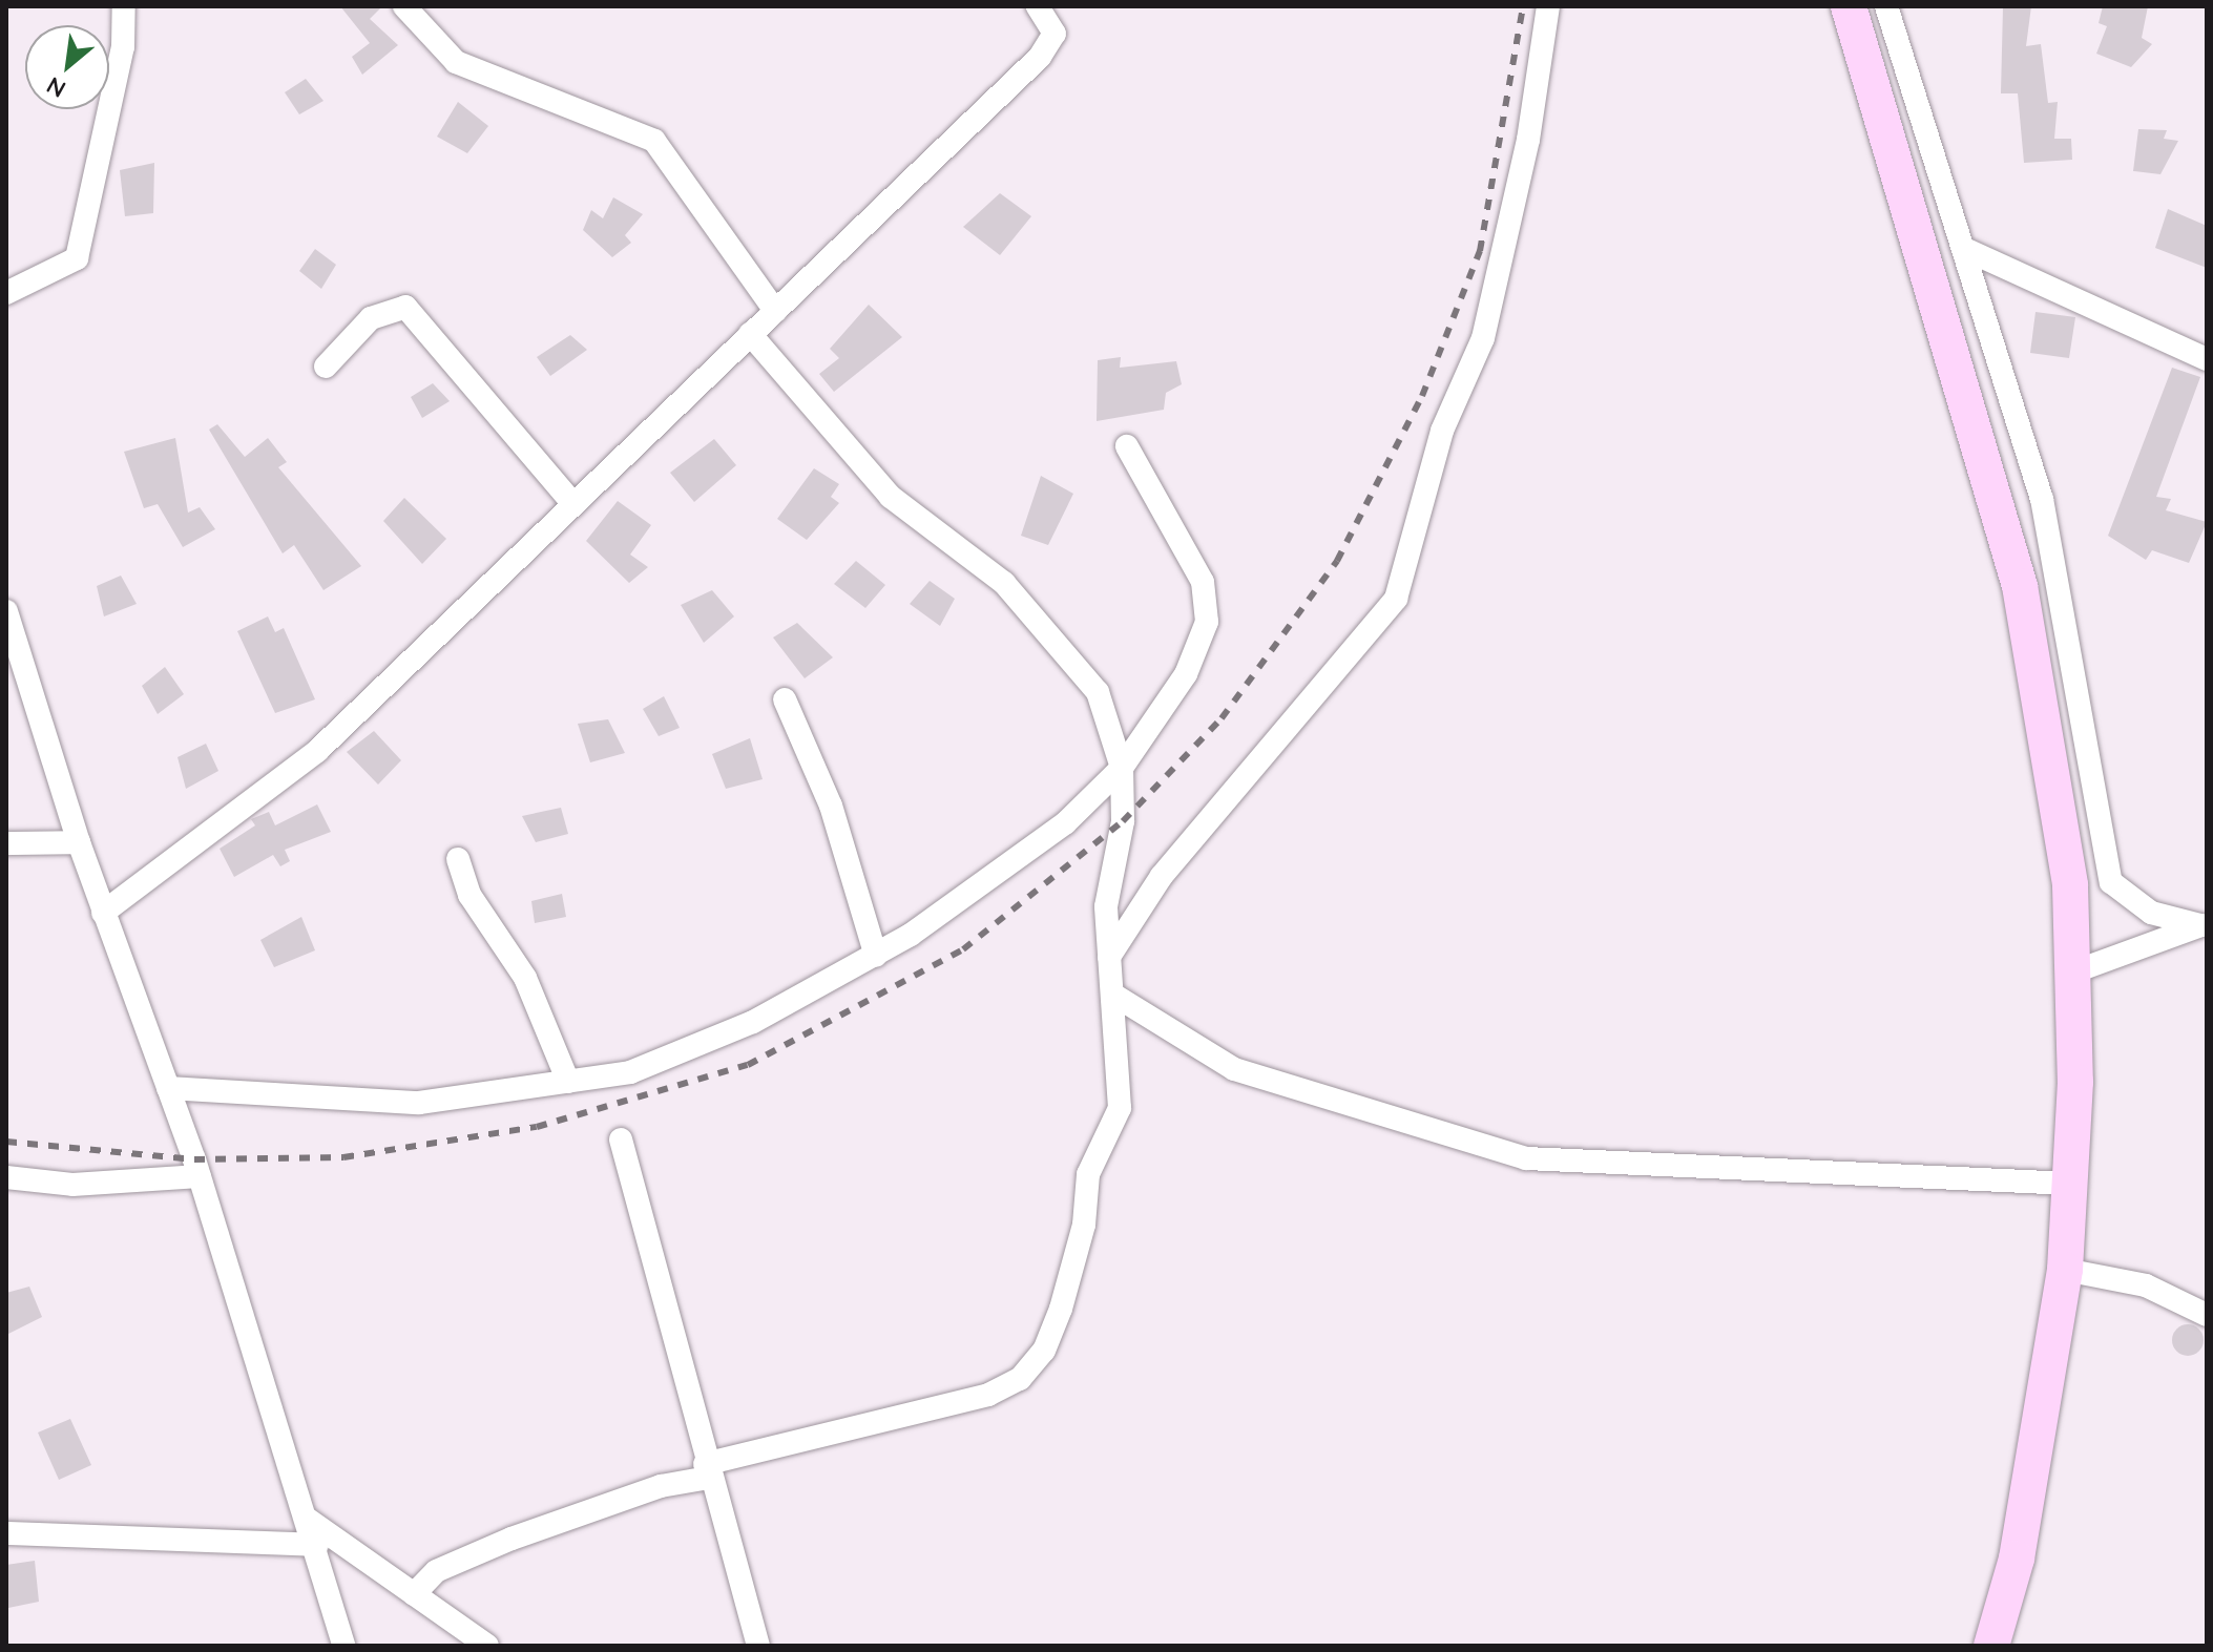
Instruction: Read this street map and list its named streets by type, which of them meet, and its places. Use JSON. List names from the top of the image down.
{
  "north": "bottom left"
}
